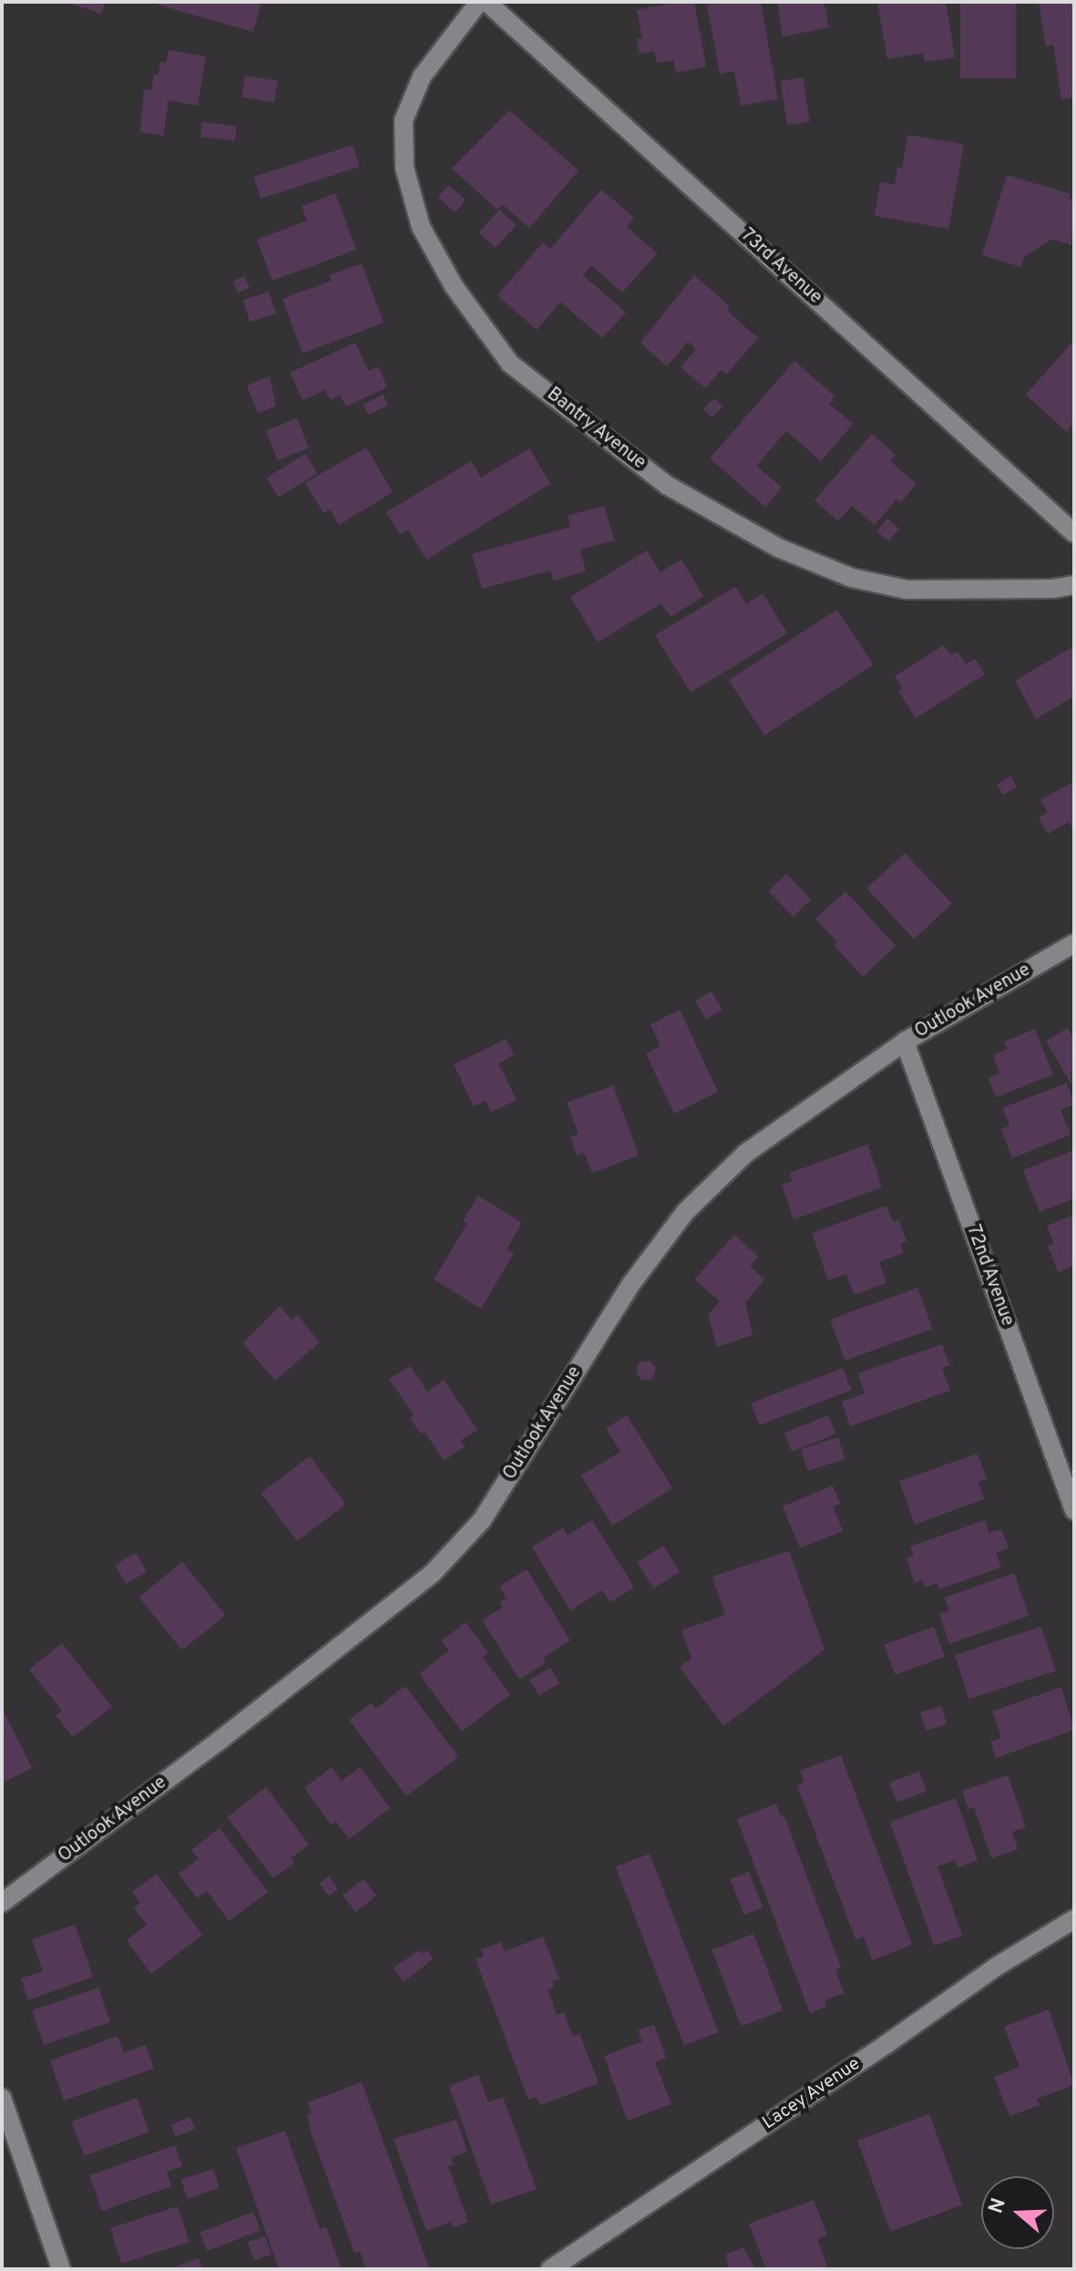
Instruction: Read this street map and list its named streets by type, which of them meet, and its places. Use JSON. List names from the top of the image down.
{
  "streets": {
    "street": [
      "73rd Avenue",
      "Bantry Avenue",
      "Outlook Avenue",
      "72nd Avenue",
      "Lacey Avenue"
    ]
  },
  "crossings": [
    ["Outlook Avenue", "72nd Avenue"]
  ],
  "north": "left"
}
